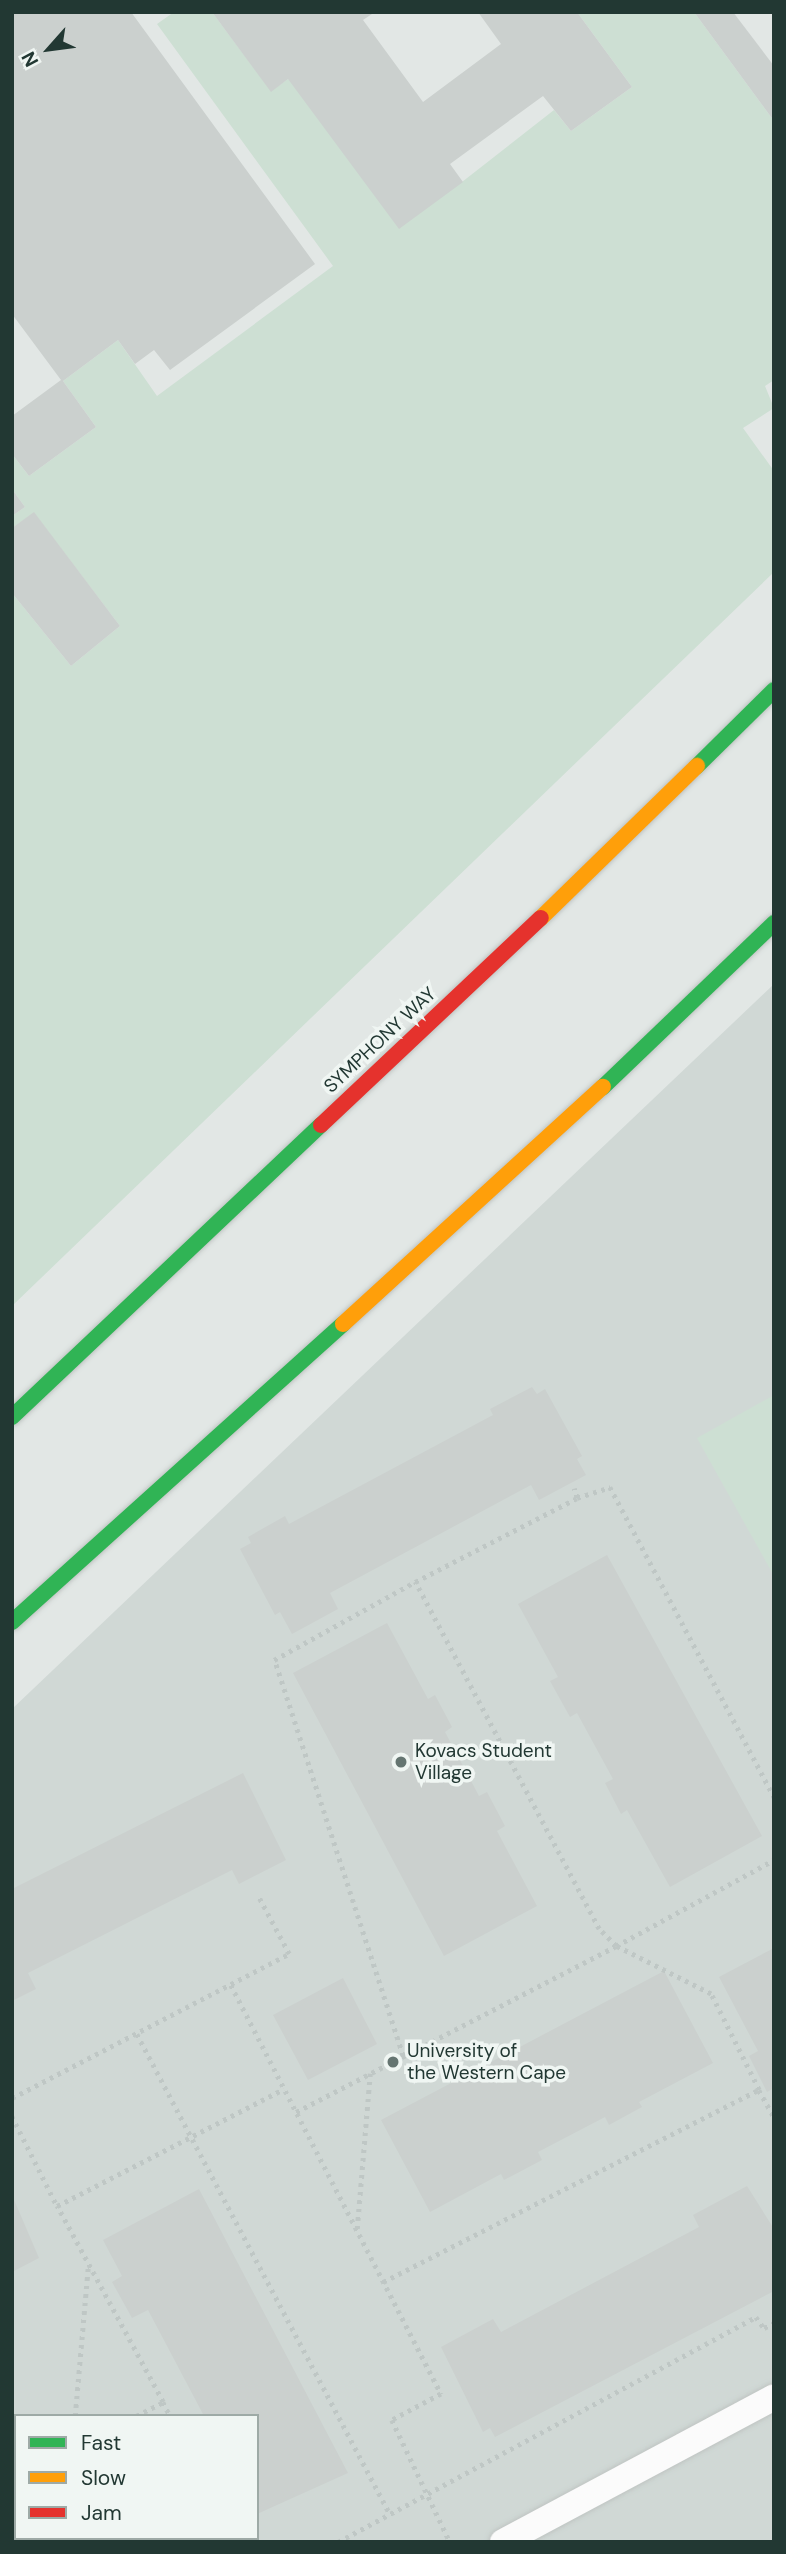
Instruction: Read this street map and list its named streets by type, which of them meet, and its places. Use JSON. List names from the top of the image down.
{
  "streets": {
    "main road": ["SYMPHONY WAY"]
  },
  "places": ["Kovacs Student Village", "University of the Western Cape"],
  "legend": ["Fast", "Slow", "Jam"],
  "north": "bottom left"
}
